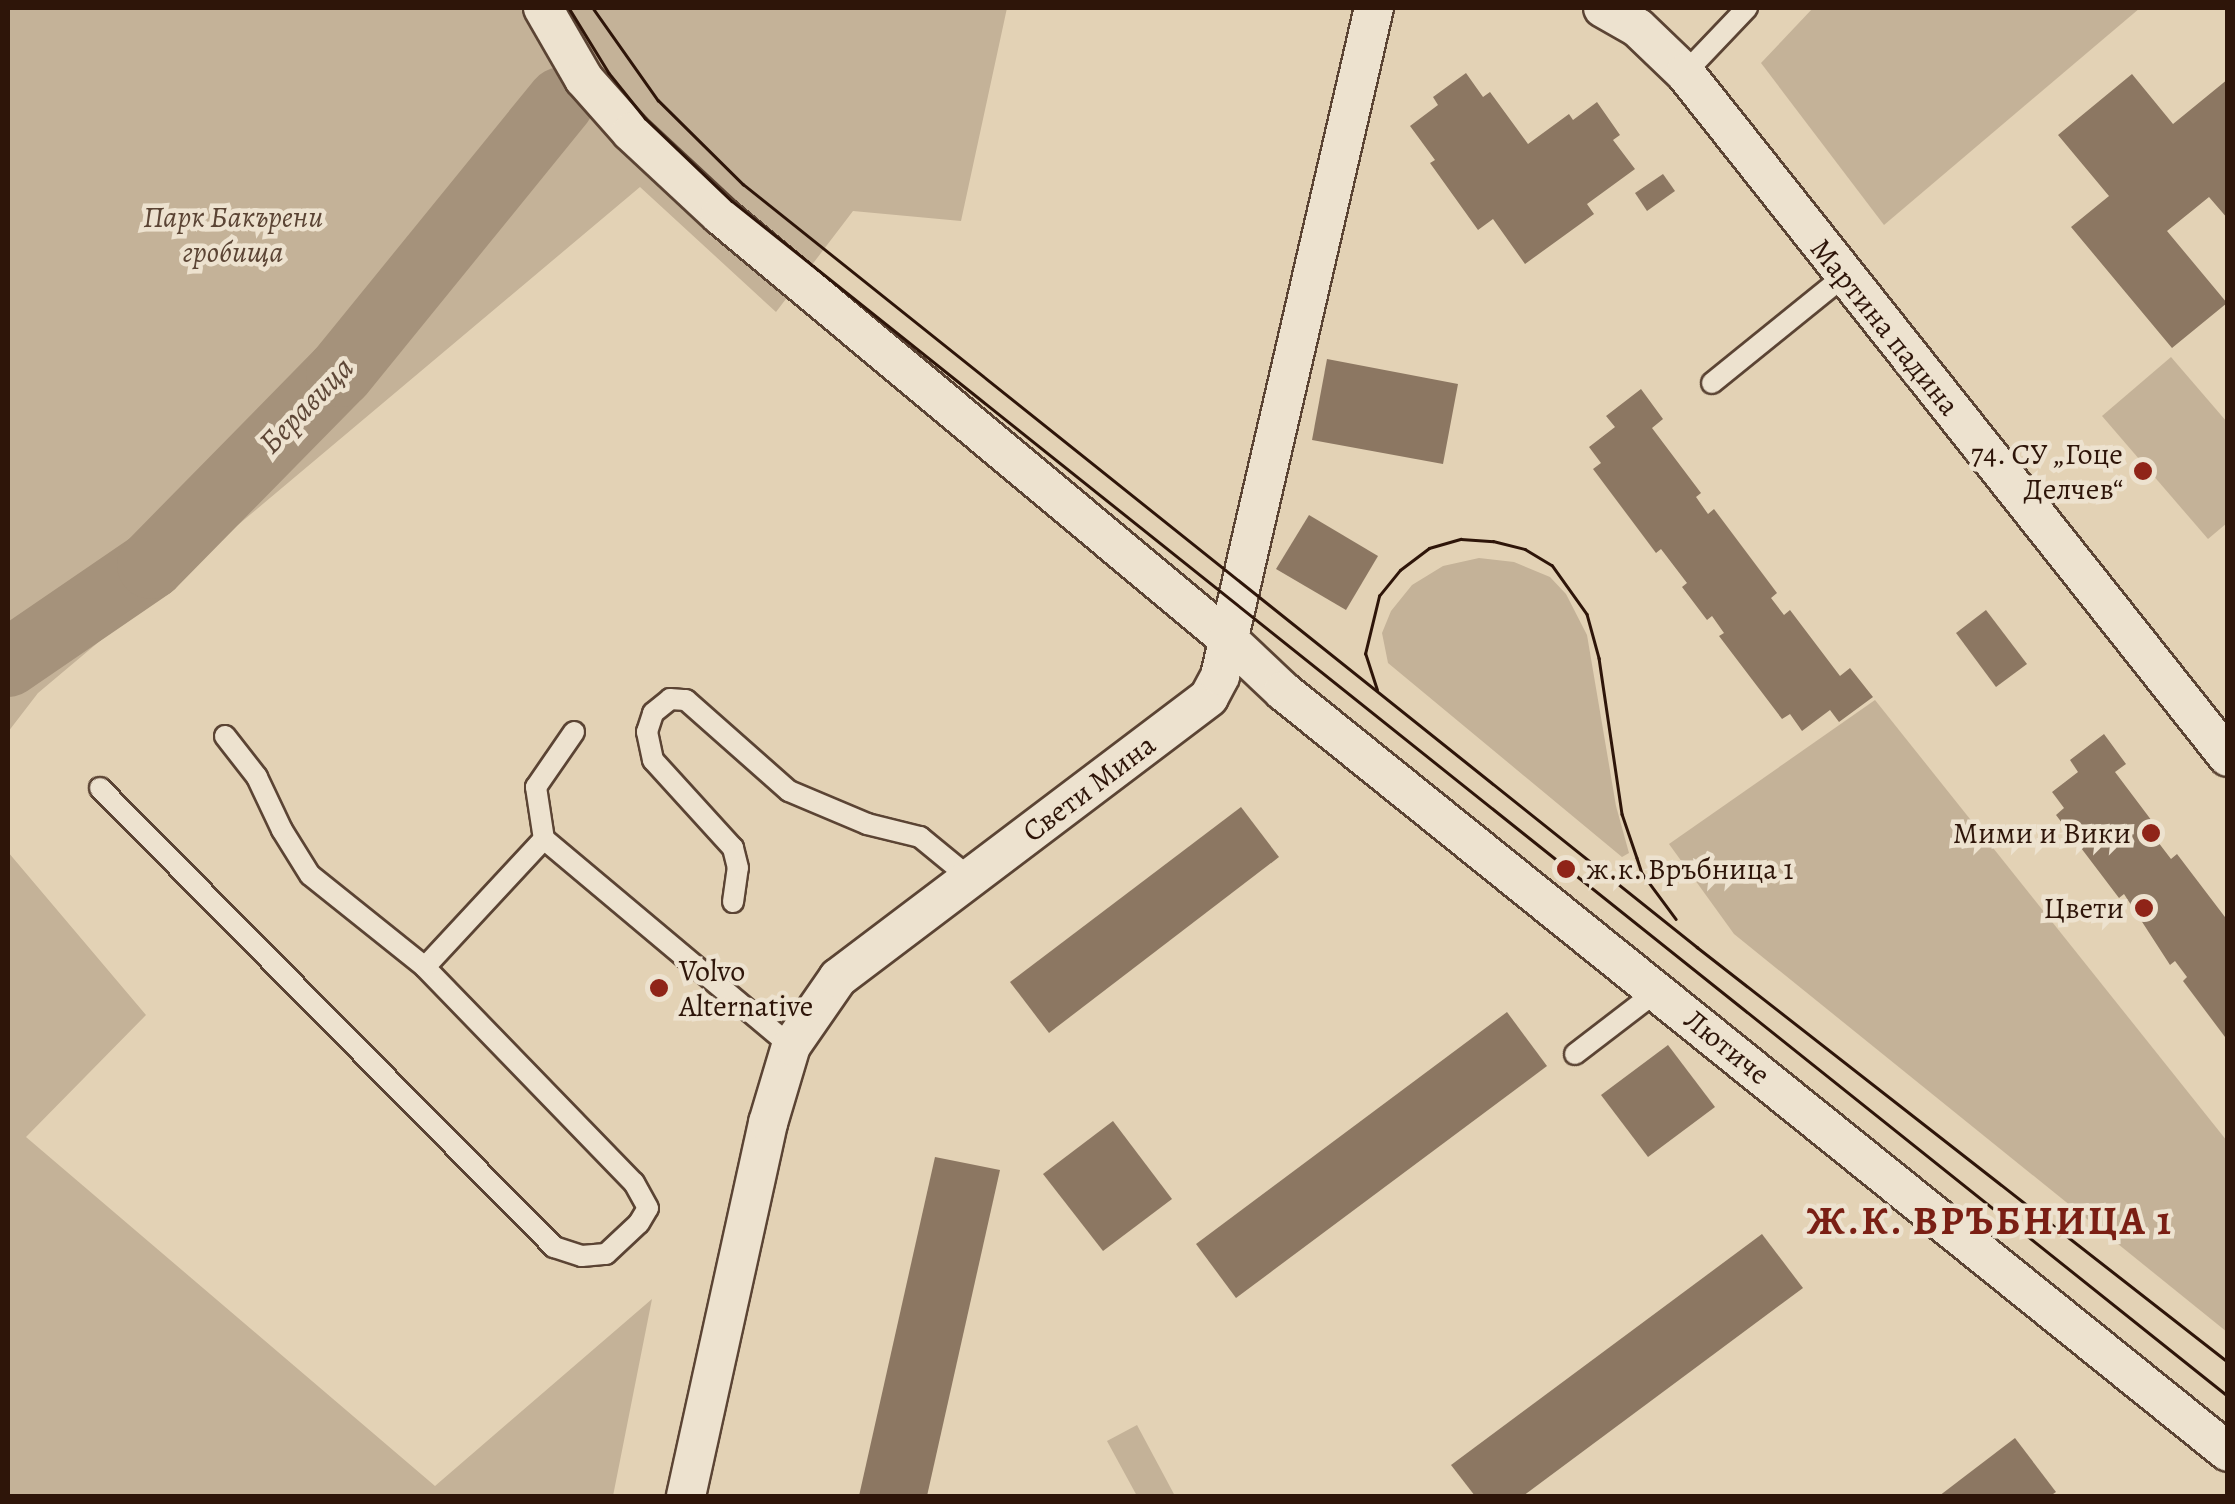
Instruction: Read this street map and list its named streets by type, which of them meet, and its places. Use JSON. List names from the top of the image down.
{
  "streets": {
    "street": ["Мартина падина", "Свети Мина", "Лютиче"]
  },
  "crossings": [
    ["Свети Мина", "Лютиче"]
  ],
  "districts": ["Ж.К. ВРЪБНИЦА 1"],
  "water": ["Беравица"],
  "parks": ["Парк Бакърени гробища"],
  "places": [
    "74. СУ „Гоце Делчев“",
    "Мими и Вики",
    "ж.к. Връбница 1",
    "Цвети",
    "Volvo Alternative"
  ]
}
